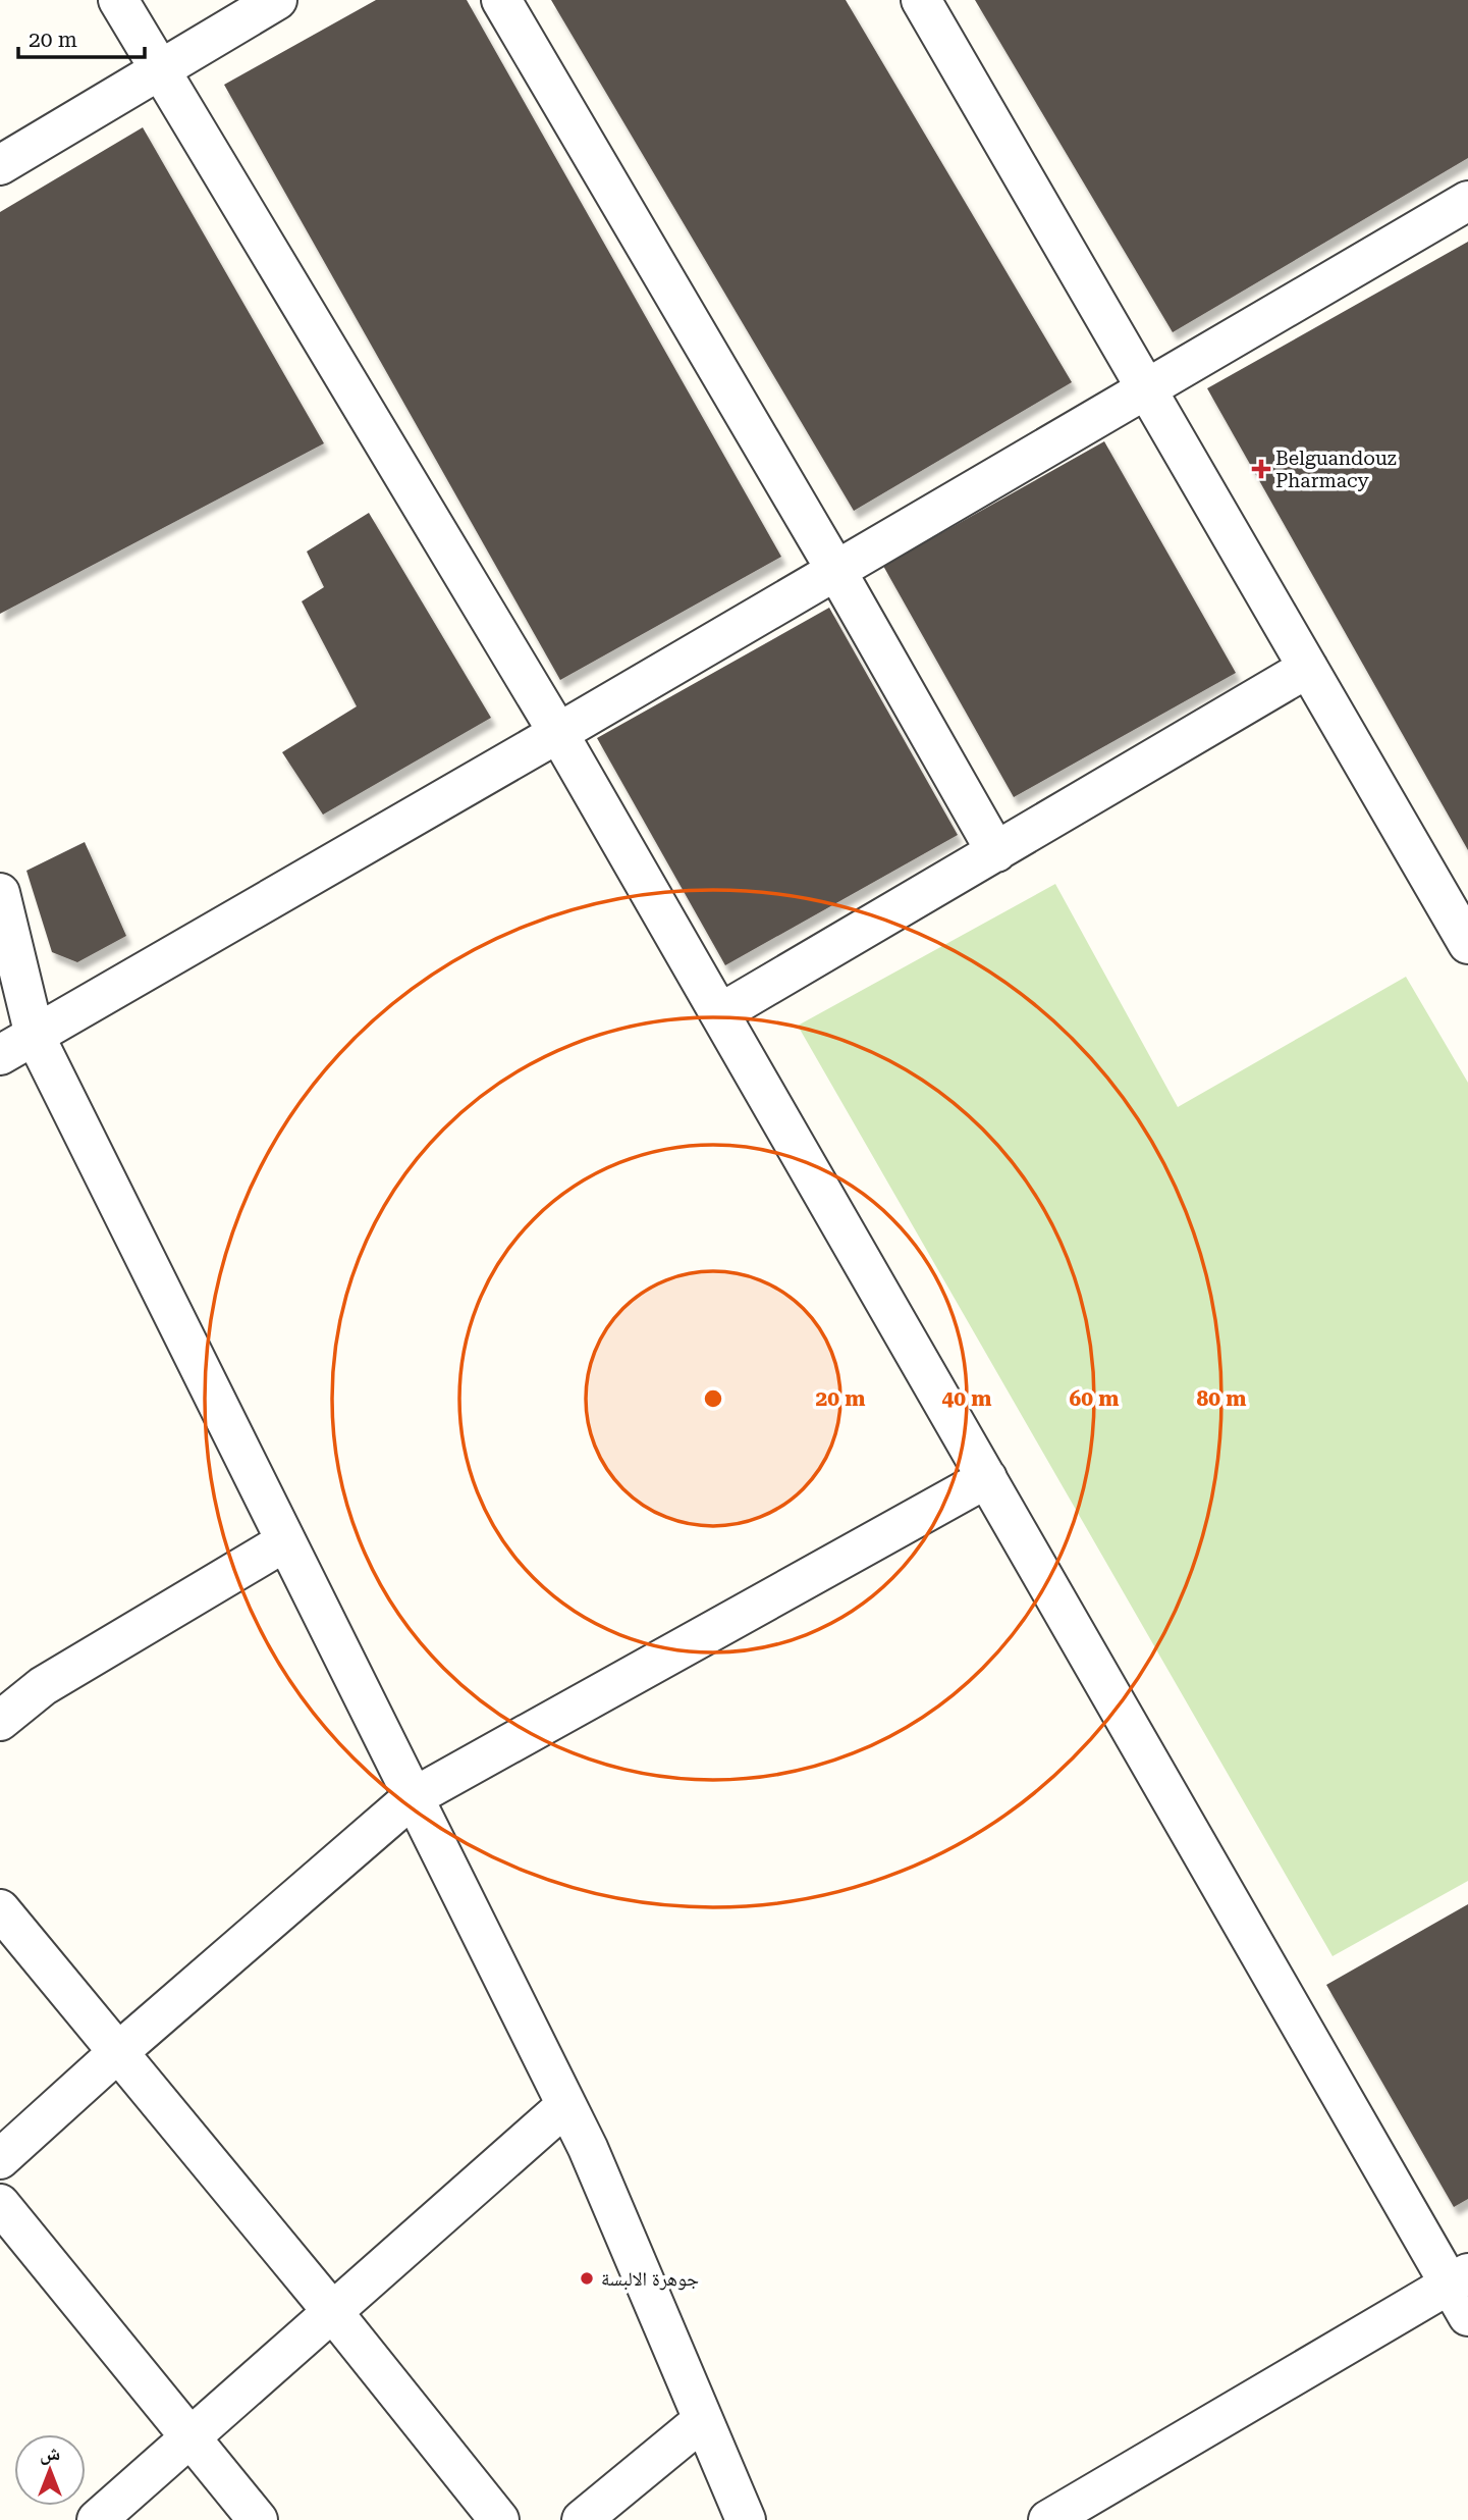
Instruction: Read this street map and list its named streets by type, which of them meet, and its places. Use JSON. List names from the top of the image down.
{
  "places": {
    "health": ["Belguandouz Pharmacy"],
    "other": ["جوهرة الالبسة"]
  },
  "scale_bar": "20 m",
  "north": "top",
  "rings": [
    "20 m",
    "40 m",
    "60 m",
    "80 m"
  ]
}
